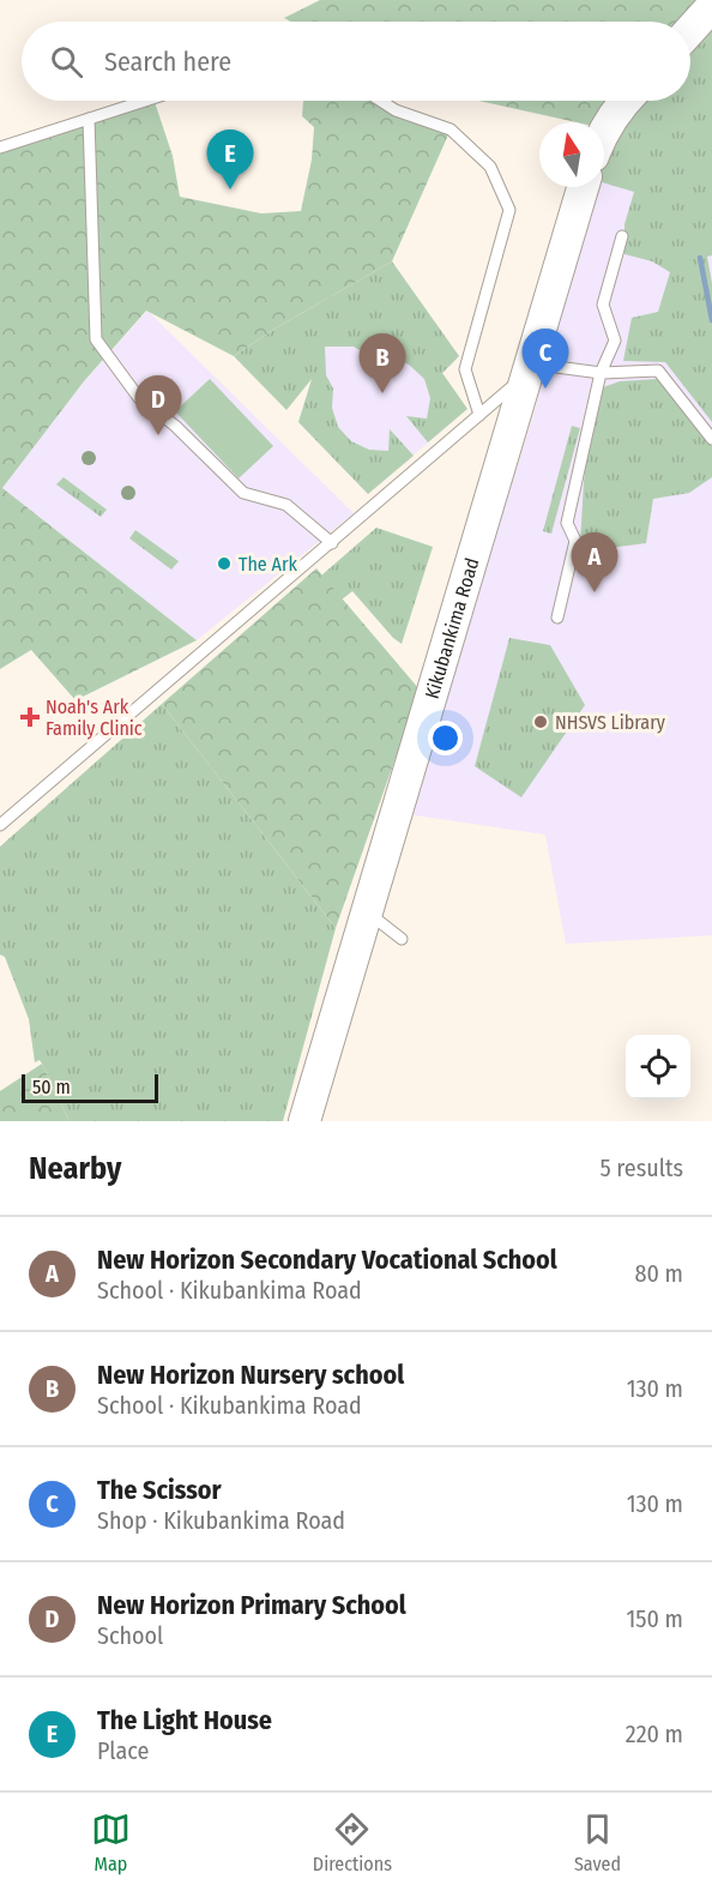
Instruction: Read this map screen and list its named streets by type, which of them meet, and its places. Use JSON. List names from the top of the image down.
{
  "streets": {
    "street": ["Kikubankima Road"]
  },
  "places": {
    "other": ["The Ark", "NHSVS Library"],
    "health": ["Noah's Ark Family Clinic"]
  },
  "scale_bar": "50 m",
  "north": "top",
  "page": {
    "search": "Search here",
    "pins": [
      "E",
      "C",
      "B",
      "D",
      "A"
    ],
    "scale": "50 m",
    "heading": ["Nearby", "5 results"],
    "list": [
      {
        "mark": "A",
        "name": "New Horizon Secondary Vocational School",
        "note": "School · Kikubankima Road",
        "value": "80 m"
      },
      {
        "mark": "B",
        "name": "New Horizon Nursery school",
        "note": "School · Kikubankima Road",
        "value": "130 m"
      },
      {
        "mark": "C",
        "name": "The Scissor",
        "note": "Shop · Kikubankima Road",
        "value": "130 m"
      },
      {
        "mark": "D",
        "name": "New Horizon Primary School",
        "note": "School",
        "value": "150 m"
      },
      {
        "mark": "E",
        "name": "The Light House",
        "note": "Place",
        "value": "220 m"
      }
    ],
    "nav": ["Map", "Directions", "Saved"]
  }
}
